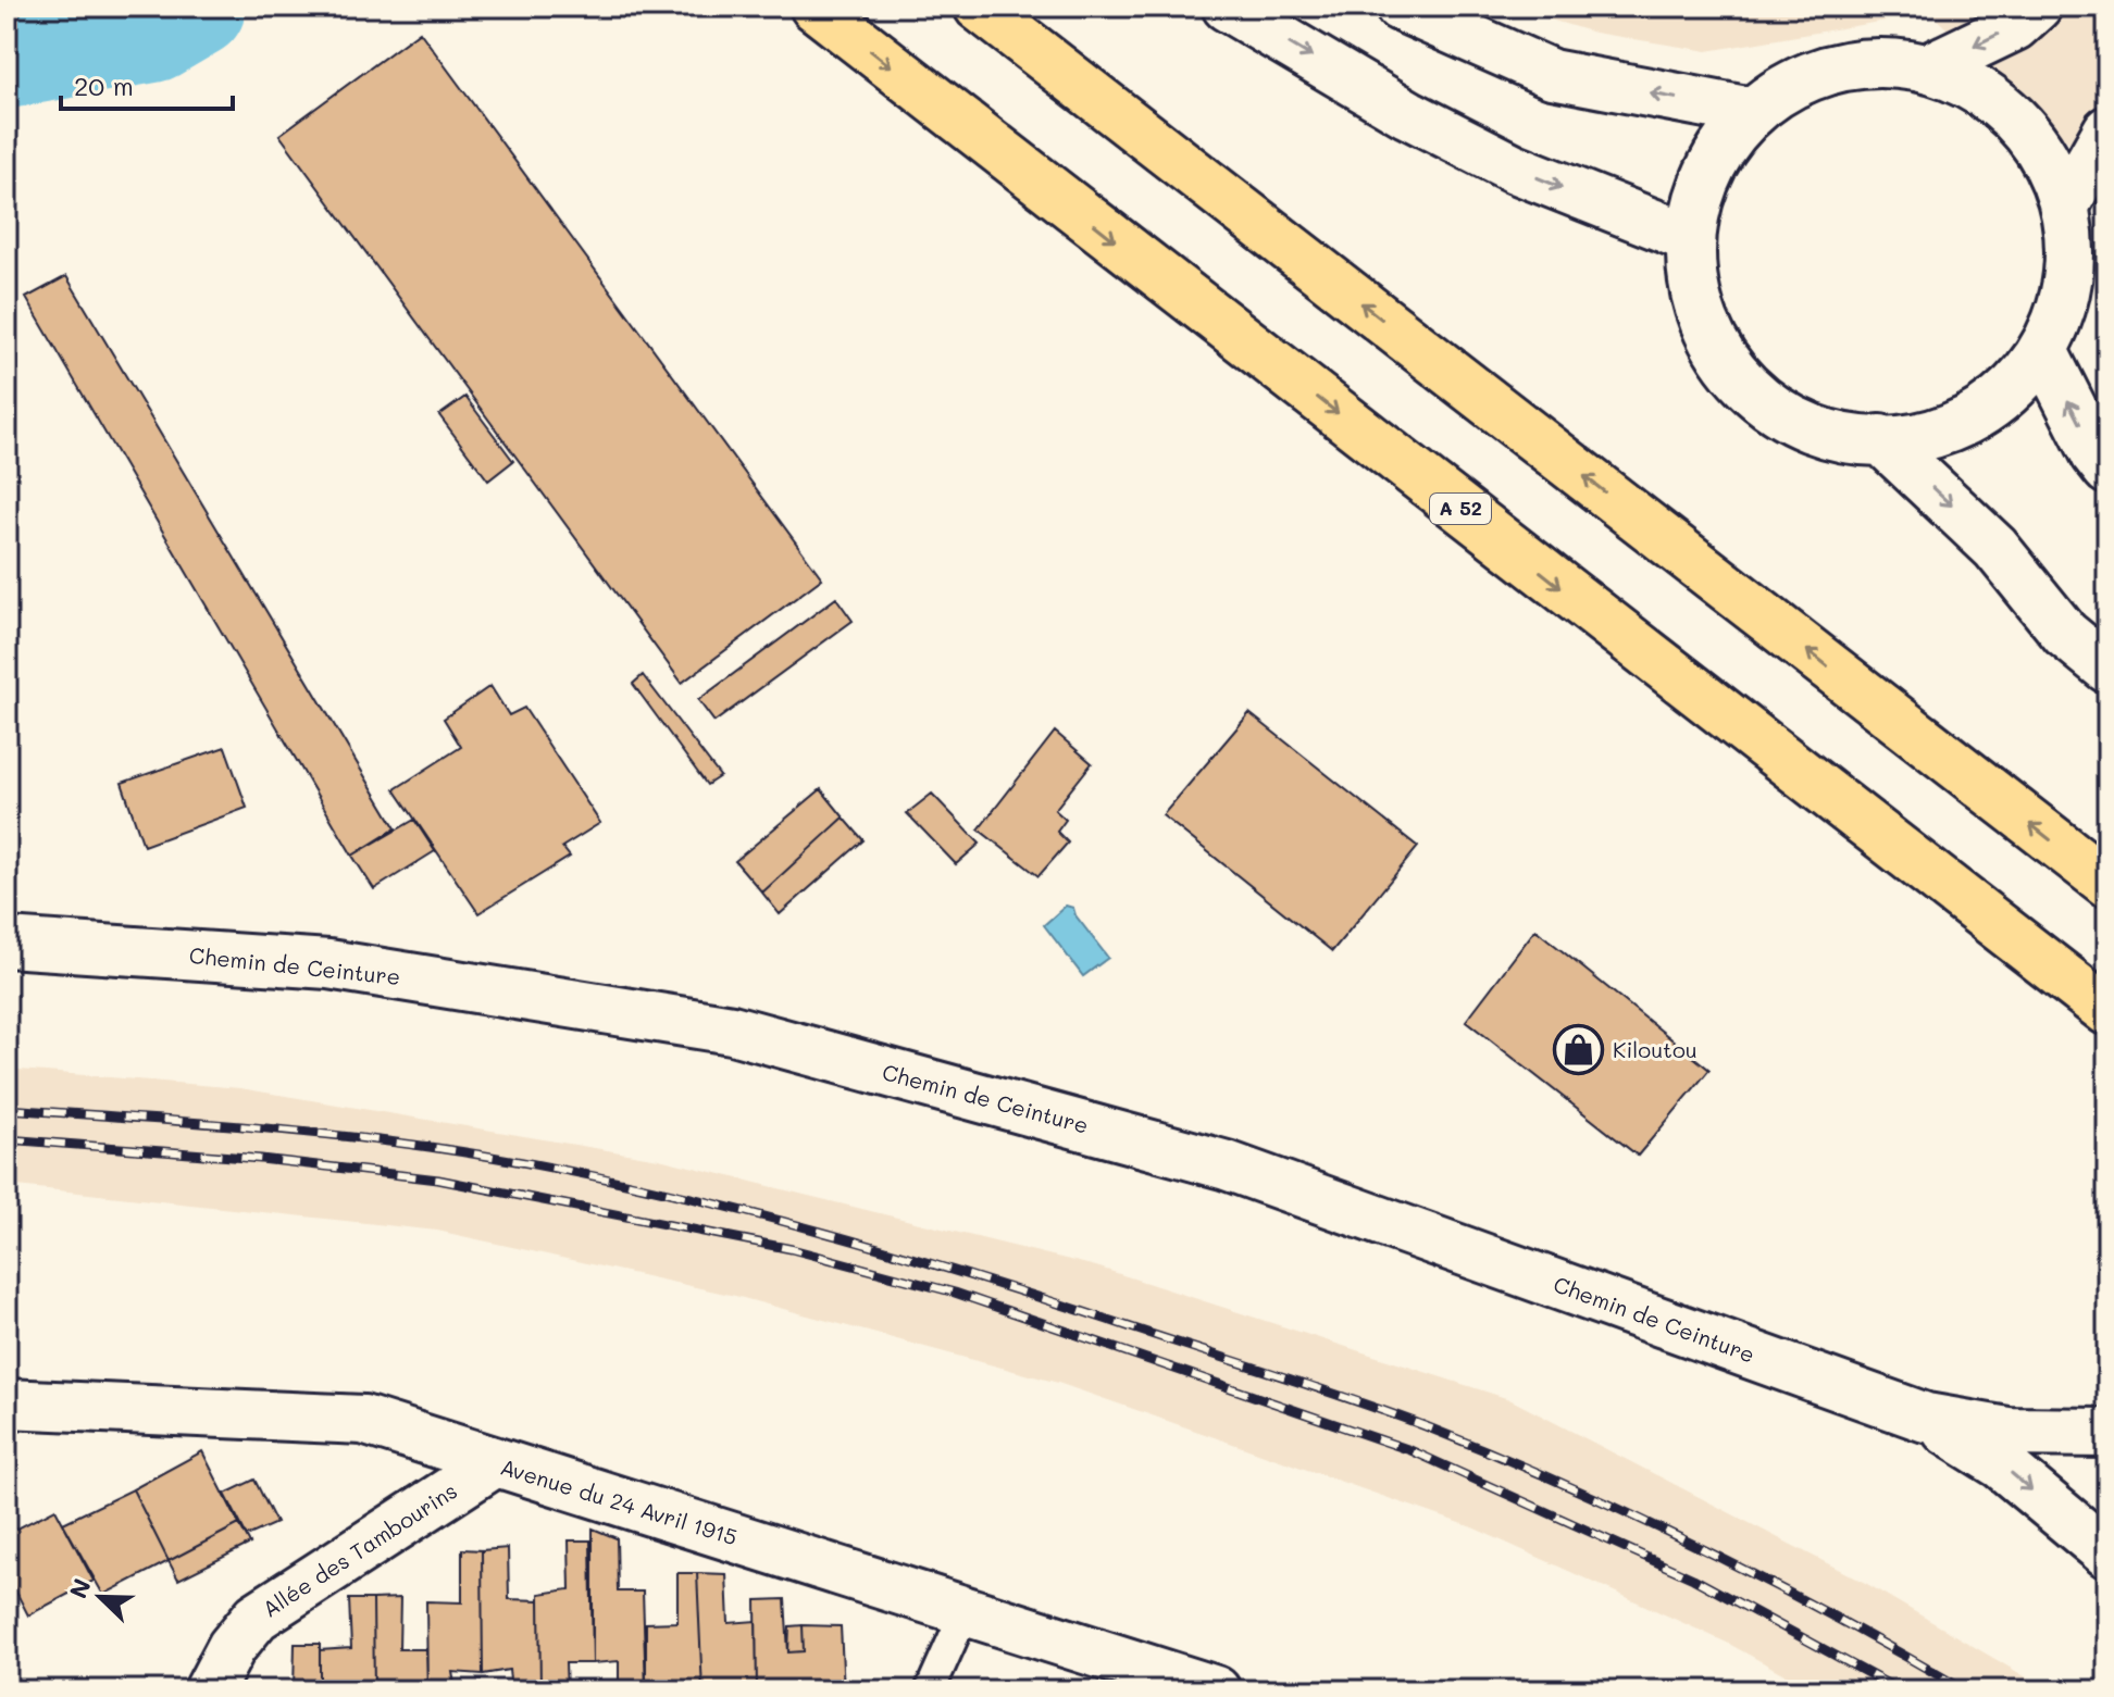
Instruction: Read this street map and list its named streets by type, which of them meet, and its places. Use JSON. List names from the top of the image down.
{
  "streets": {
    "highway": ["A 52"],
    "main road": ["Chemin de Ceinture", "Avenue du 24 Avril 1915", "Allée des Tambourins"]
  },
  "crossings": [
    ["Avenue du 24 Avril 1915", "Allée des Tambourins"]
  ],
  "places": {
    "shop": ["Kiloutou"]
  },
  "scale_bar": "20 m",
  "north": "top left"
}
